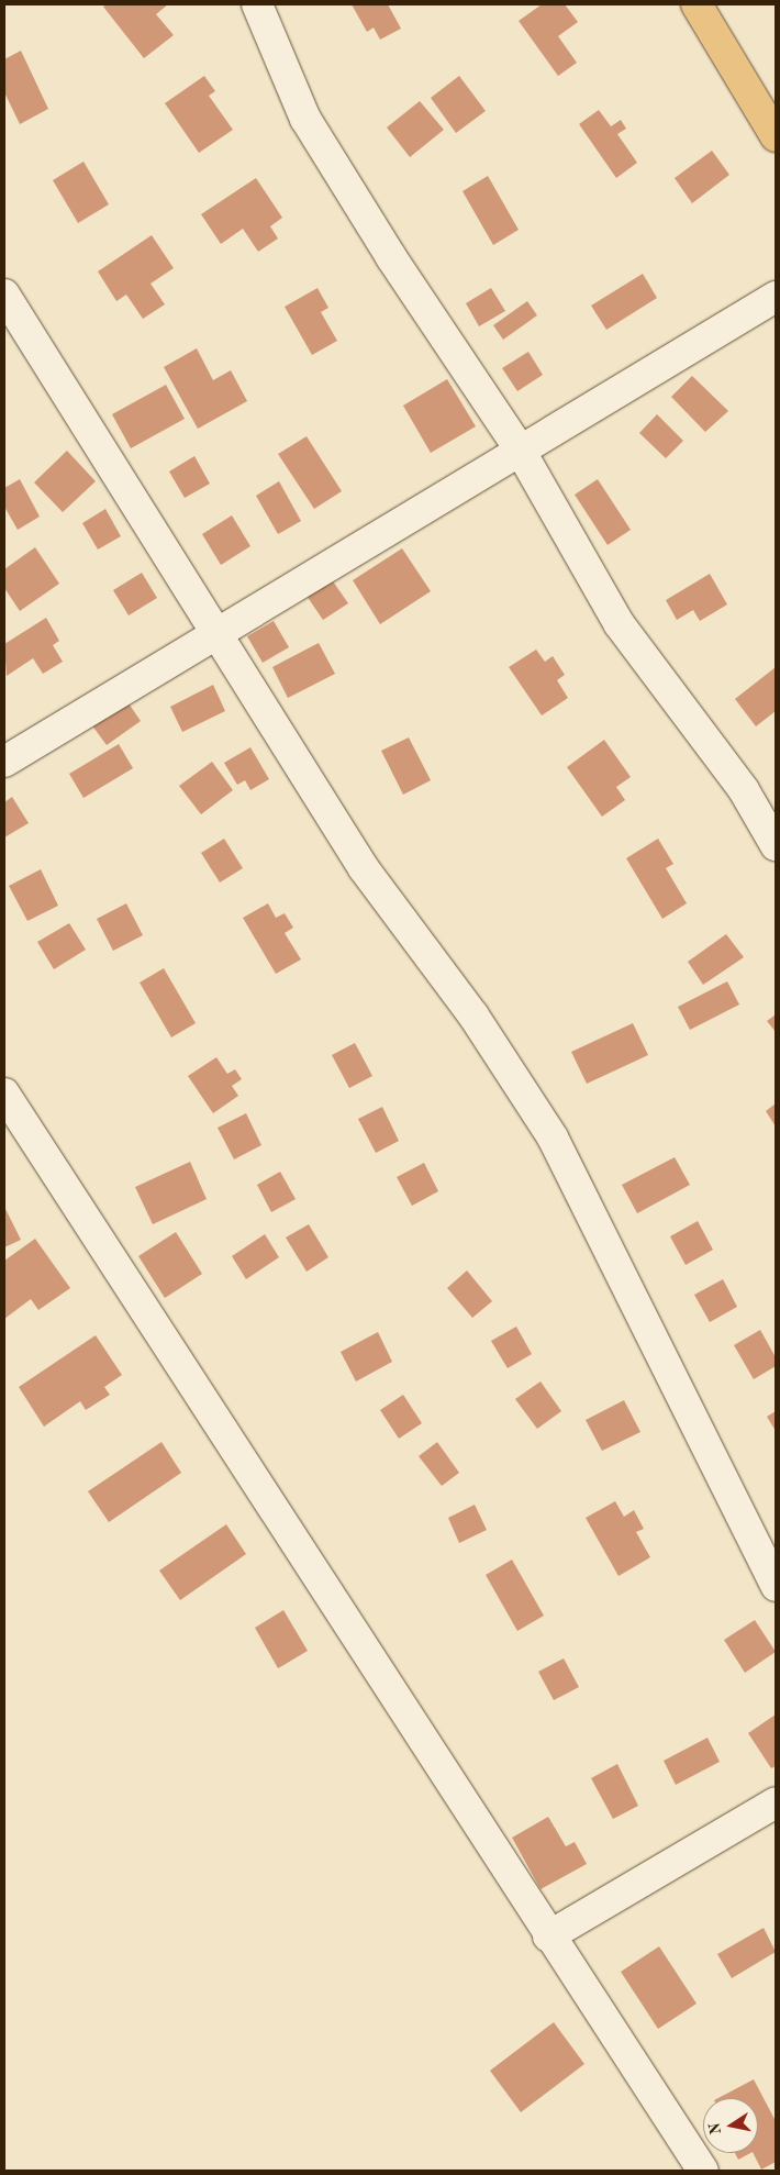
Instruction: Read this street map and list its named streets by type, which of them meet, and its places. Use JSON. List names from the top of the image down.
{
  "north": "left"
}
